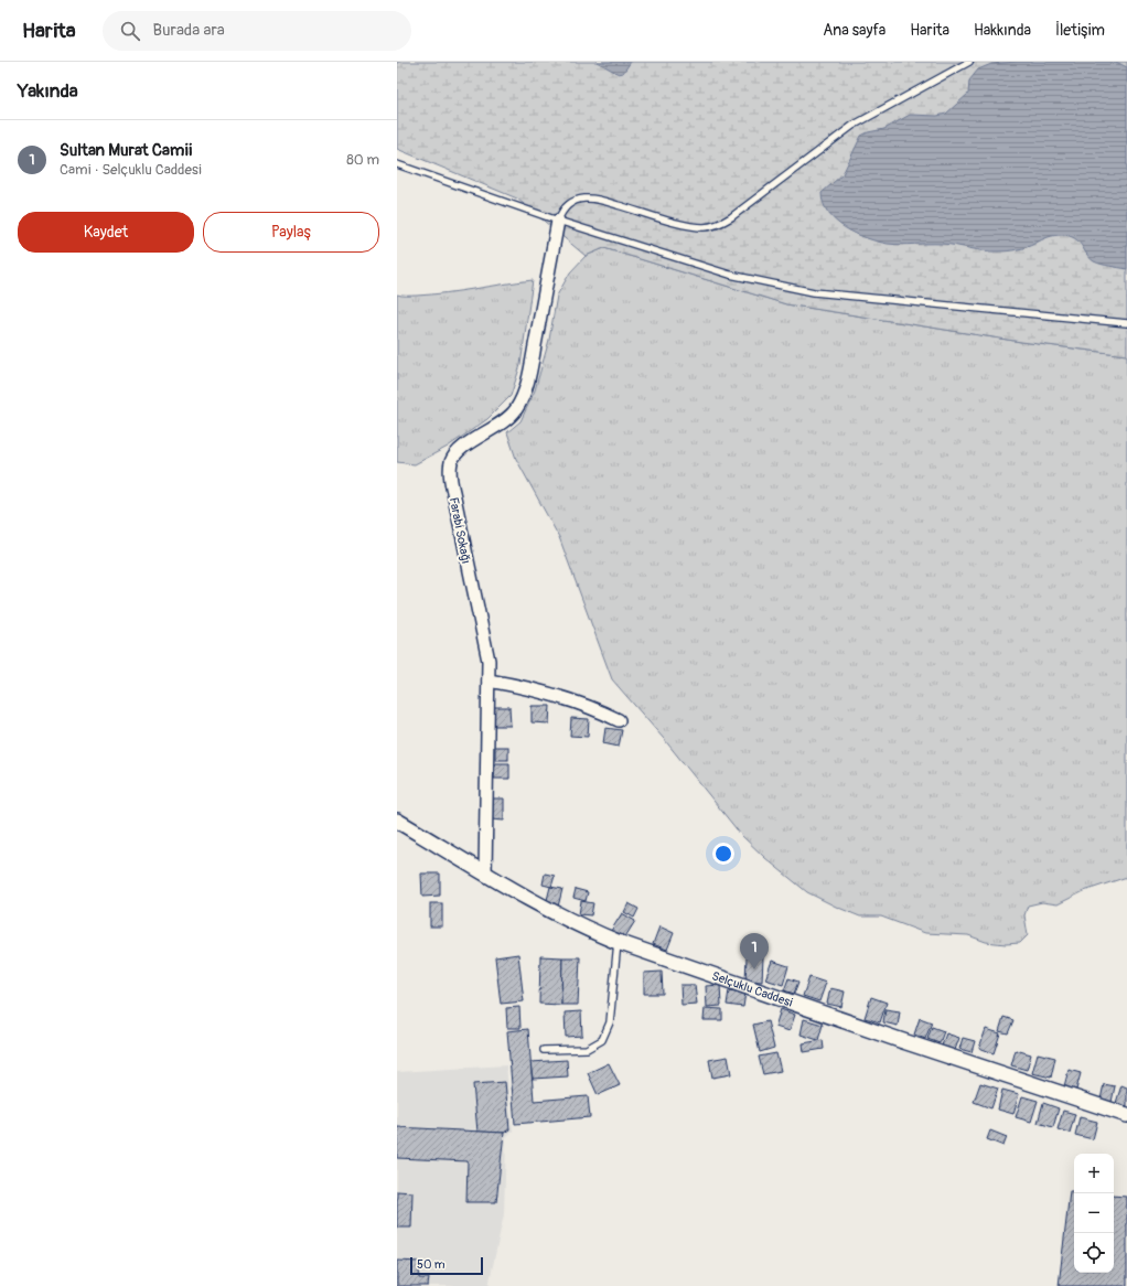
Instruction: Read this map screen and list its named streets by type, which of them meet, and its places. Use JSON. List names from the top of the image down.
{
  "streets": {
    "street": ["Farabi Sokağı", "Selçuklu Caddesi"]
  },
  "crossings": [
    ["Farabi Sokağı", "Selçuklu Caddesi"]
  ],
  "scale_bar": "50 m",
  "page": {
    "header": "Harita",
    "search": "Burada ara",
    "nav": [
      "Ana sayfa",
      "Harita",
      "Hakkında",
      "İletişim"
    ],
    "heading": "Yakında",
    "list": [
      {
        "mark": "1",
        "name": "Sultan Murat Camii",
        "note": "Cami · Selçuklu Caddesi",
        "value": "80 m"
      }
    ],
    "buttons": ["Kaydet", "Paylaş"],
    "pins": "1",
    "map_buttons": ["+", "−"],
    "scale": "50 m"
  }
}
